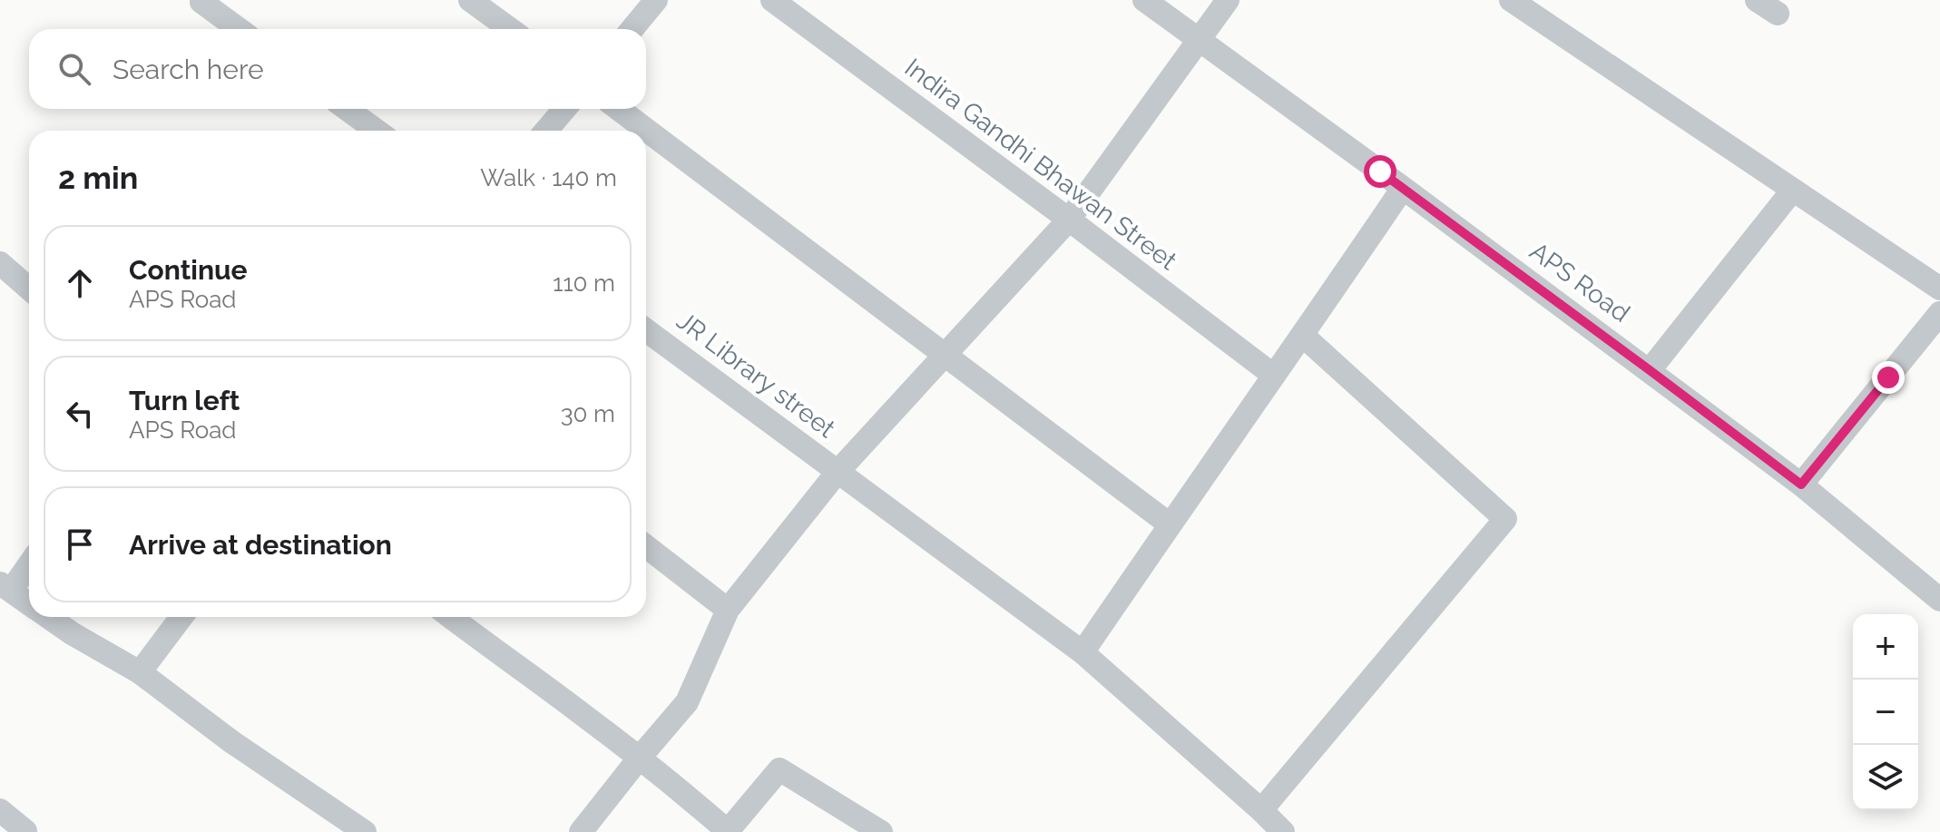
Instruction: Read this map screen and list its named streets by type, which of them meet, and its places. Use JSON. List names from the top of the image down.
{
  "streets": {
    "street": ["Indira Gandhi Bhawan Street", "APS Road", "JR Library street"]
  },
  "page": {
    "search": "Search here",
    "heading": ["2 min", "Walk · 140 m"],
    "list": [
      ["Continue", "APS Road", "110 m"],
      ["Turn left", "APS Road", "30 m"],
      "Arrive at destination"
    ],
    "map_buttons": ["+", "−"]
  }
}
